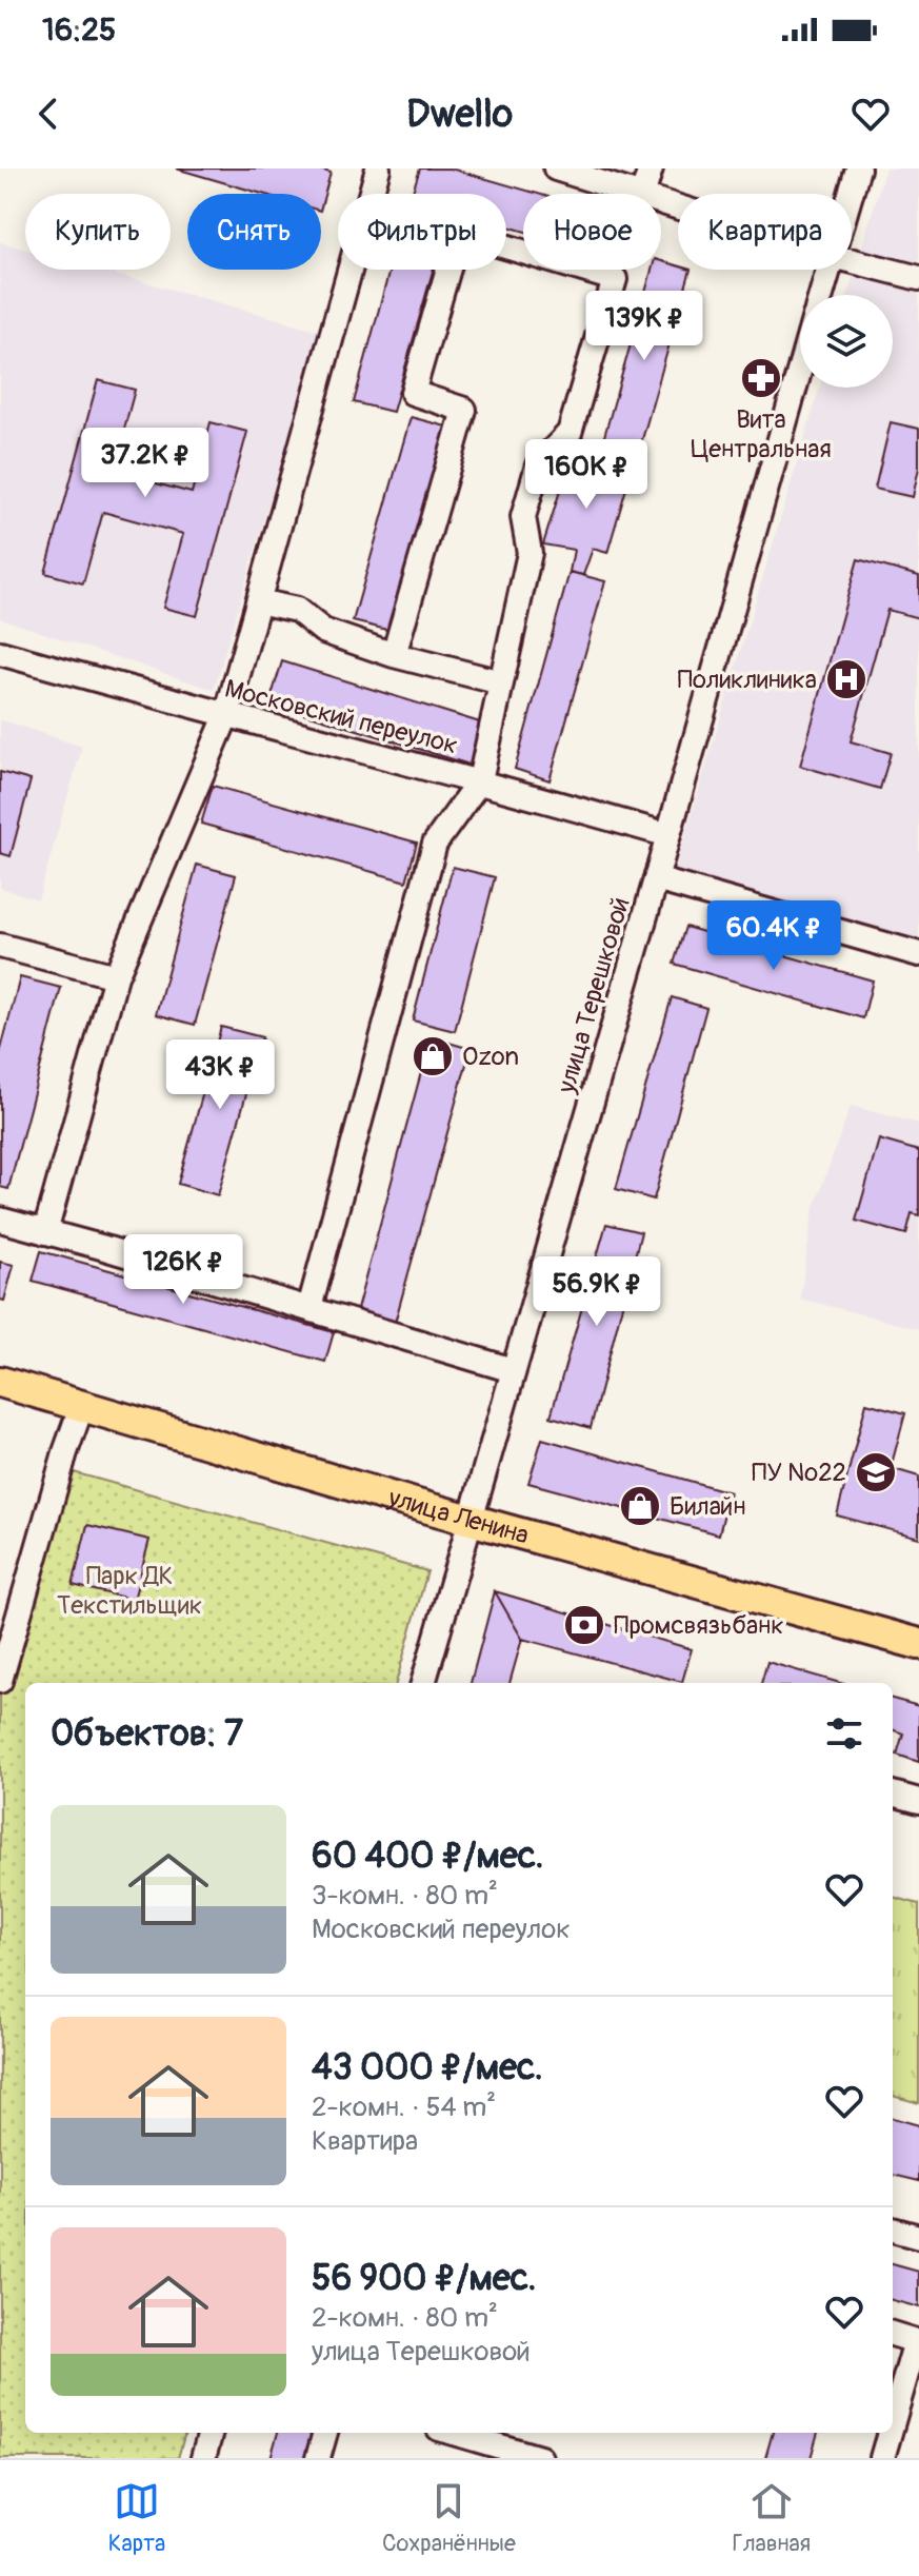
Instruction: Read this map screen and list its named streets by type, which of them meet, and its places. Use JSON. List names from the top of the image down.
{
  "streets": {
    "main road": ["улица Ленина"],
    "street": ["Московский переулок", "улица Терешковой"]
  },
  "crossings": [
    ["Московский переулок", "улица Терешковой"],
    ["улица Терешковой", "улица Ленина"]
  ],
  "parks": ["Парк ДК Текстильщик"],
  "places": {
    "pharmacy": ["Вита Центральная"],
    "hospital": ["Поликлиника"],
    "shop": ["Ozon", "Билайн"],
    "school or university": ["ПУ №22"],
    "bank": ["Промсвязьбанк"]
  },
  "page": {
    "status": "16:25",
    "header": "Dwello",
    "chip": [
      "Купить",
      "Снять",
      "Фильтры",
      "Новое",
      "Квартира"
    ],
    "price": [
      "139K ₽",
      "37.2K ₽",
      "160K ₽",
      "60.4K ₽",
      "43K ₽",
      "126K ₽",
      "56.9K ₽"
    ],
    "heading": "Объектов: 7",
    "list": [
      {
        "name": "60 400 ₽/мес.",
        "note": "3-комн. · 80 m² · Московский переулок"
      },
      {
        "name": "43 000 ₽/мес.",
        "note": "2-комн. · 54 m² · Квартира"
      },
      {
        "name": "56 900 ₽/мес.",
        "note": "2-комн. · 80 m² · улица Терешковой"
      }
    ],
    "tabs": ["Карта", "Сохранённые", "Главная"]
  }
}
